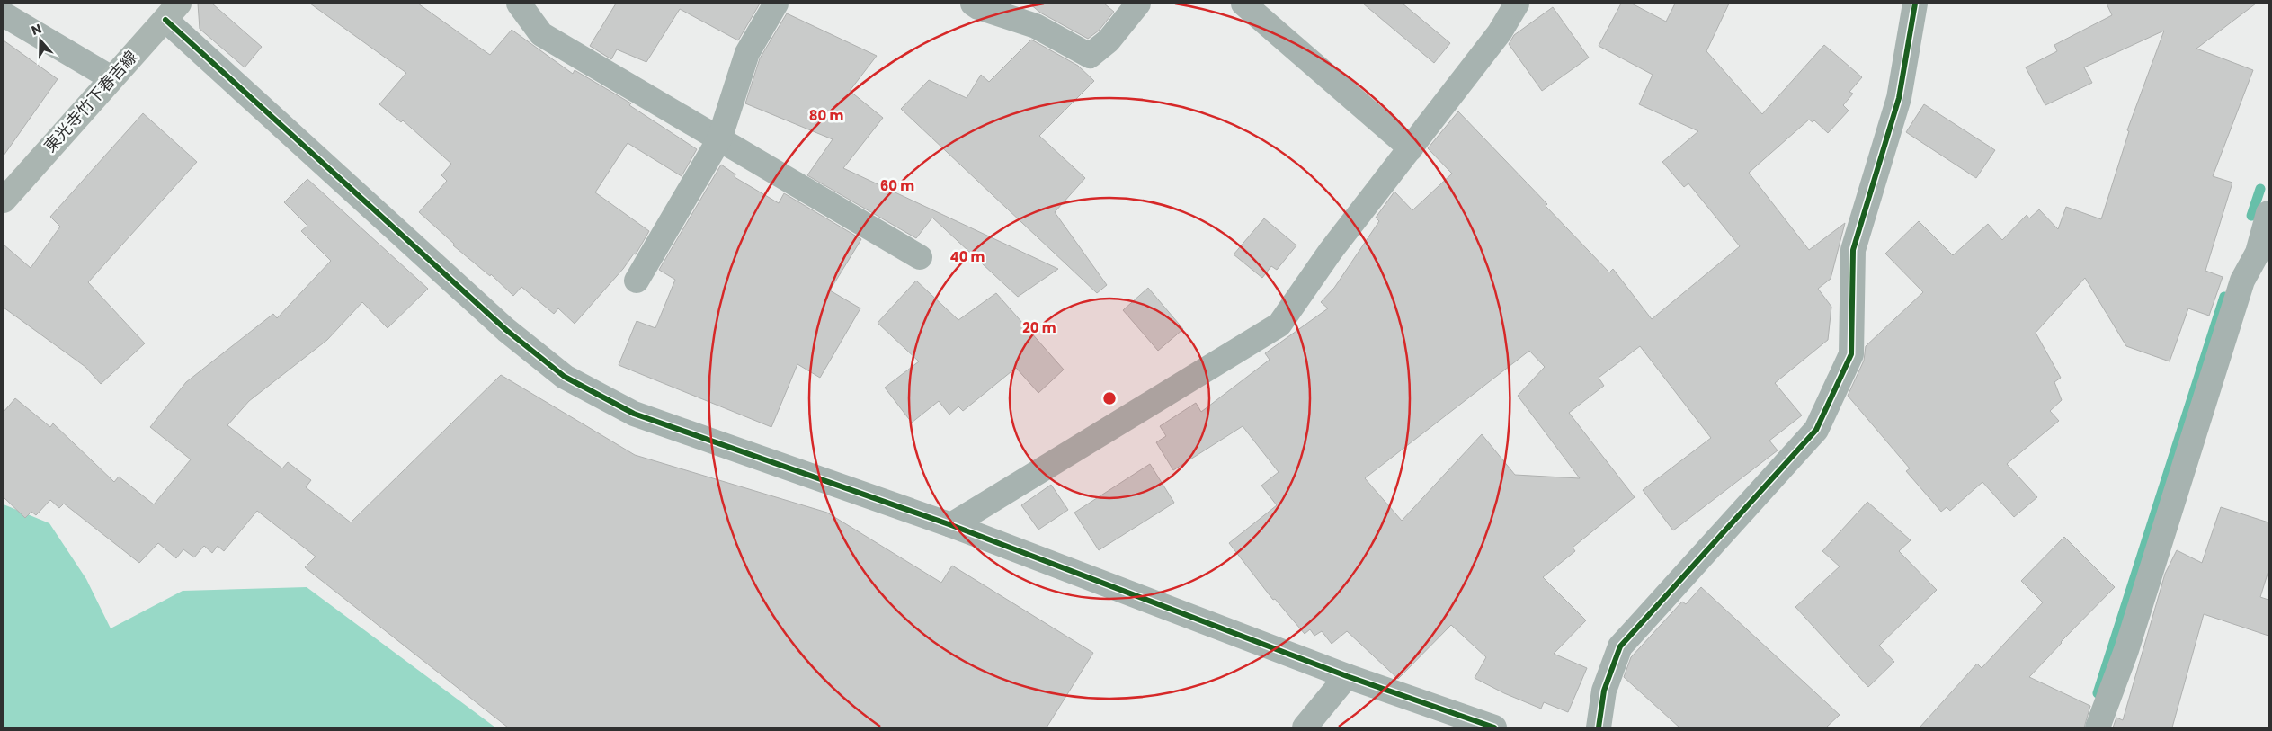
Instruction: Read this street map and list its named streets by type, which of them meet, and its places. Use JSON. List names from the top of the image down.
{
  "streets": {
    "main road": ["東光寺竹下春吉線"]
  },
  "north": "top",
  "rings": [
    "80 m",
    "60 m",
    "40 m",
    "20 m"
  ]
}
